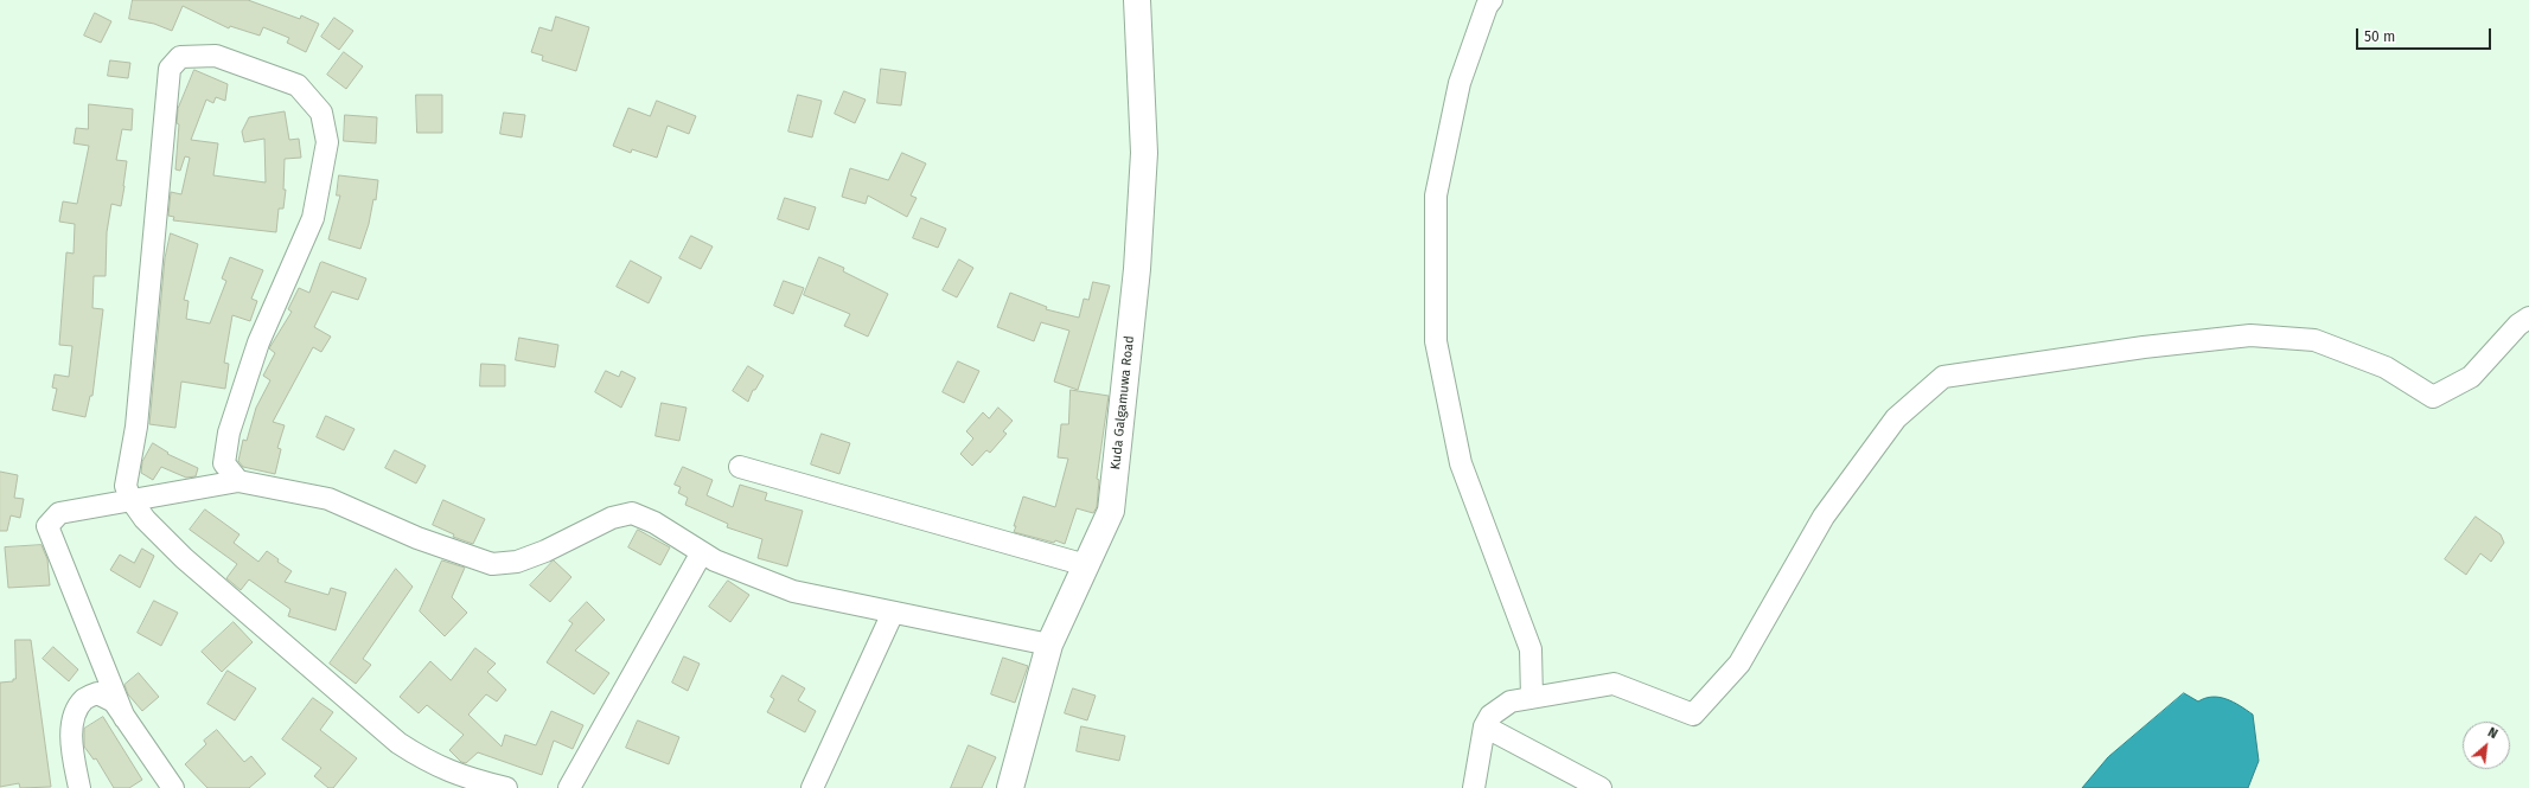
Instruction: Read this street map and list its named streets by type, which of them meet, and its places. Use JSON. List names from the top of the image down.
{
  "streets": {
    "street": ["Kuda Galgamuwa Road"]
  },
  "scale_bar": "50 m",
  "north": "top right"
}
